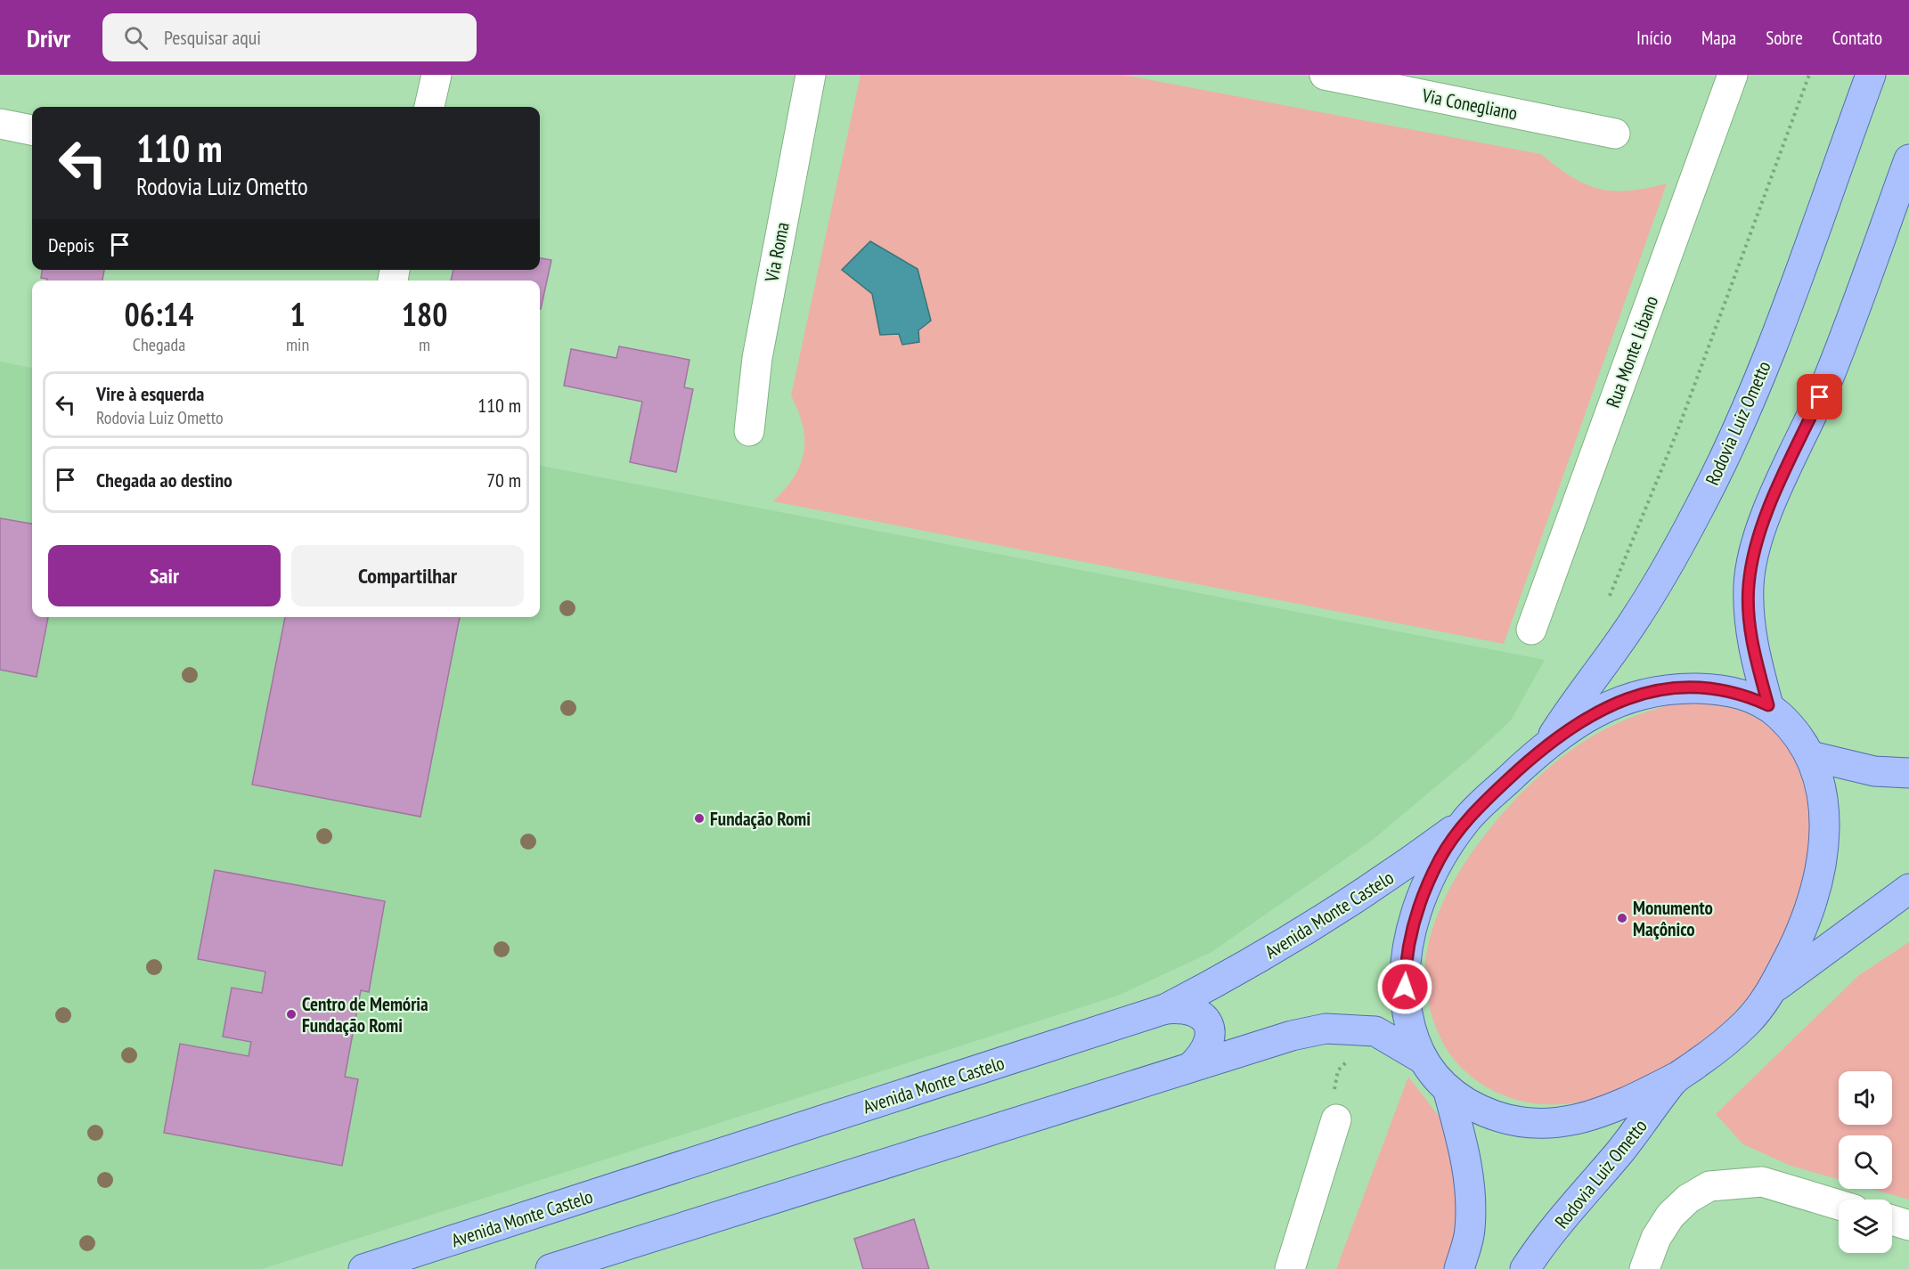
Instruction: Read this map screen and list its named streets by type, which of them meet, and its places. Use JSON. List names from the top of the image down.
{
  "streets": {
    "main road": ["Rodovia Luiz Ometto", "Avenida Monte Castelo"],
    "street": ["Via Conegliano", "Via Roma", "Rua Monte Líbano"]
  },
  "places": ["Fundação Romi", "Monumento Maçônico", "Centro de Memória Fundação Romi"],
  "page": {
    "header": "Drivr",
    "search": "Pesquisar aqui",
    "nav": [
      "Início",
      "Mapa",
      "Sobre",
      "Contato"
    ],
    "turn": ["110 m", "Rodovia Luiz Ometto"],
    "then": "Depois",
    "eta": [
      "06:14",
      "Chegada",
      "1",
      "min",
      "180",
      "m"
    ],
    "list": [
      {
        "name": "Vire à esquerda",
        "note": "Rodovia Luiz Ometto",
        "value": "110 m"
      },
      {
        "name": "Chegada ao destino",
        "value": "70 m"
      }
    ],
    "buttons": ["Sair", "Compartilhar"]
  }
}
